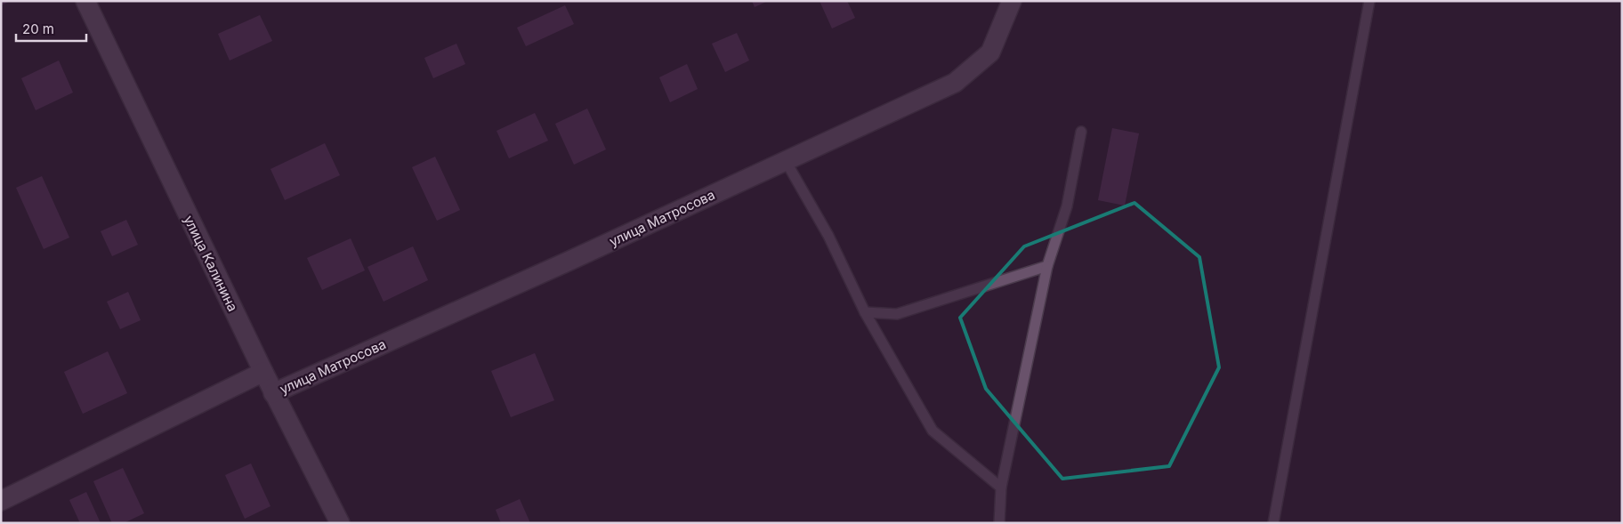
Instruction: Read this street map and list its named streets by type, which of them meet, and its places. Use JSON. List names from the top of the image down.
{
  "streets": {
    "street": ["улица Матросова", "улица Калинина"]
  },
  "crossings": [
    ["улица Матросова", "улица Калинина"]
  ],
  "scale_bar": "20 m"
}
